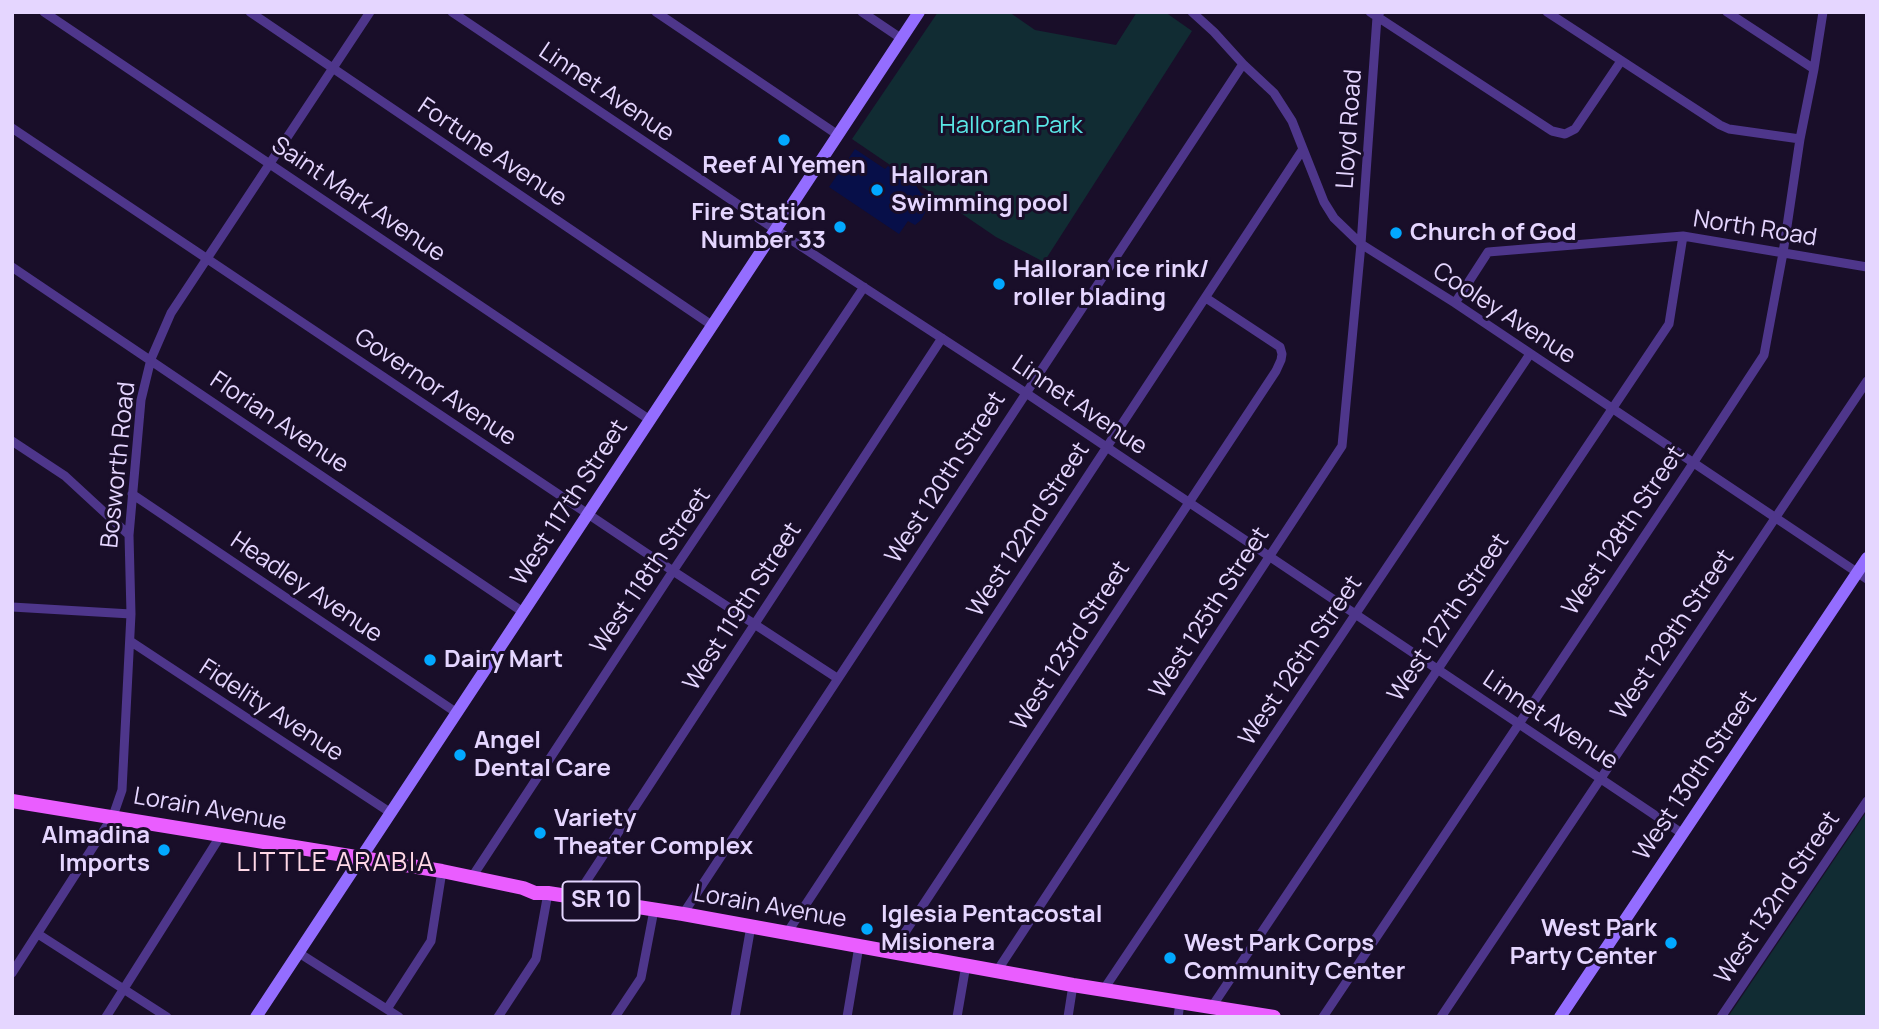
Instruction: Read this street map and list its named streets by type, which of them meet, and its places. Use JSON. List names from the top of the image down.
{
  "streets": {
    "main road": [
      "West 117th Street",
      "West 130th Street",
      "Lorain Avenue",
      "SR 10"
    ],
    "street": [
      "Linnet Avenue",
      "Lloyd Road",
      "Fortune Avenue",
      "Saint Mark Avenue",
      "North Road",
      "Cooley Avenue",
      "Governor Avenue",
      "Florian Avenue",
      "Bosworth Road",
      "West 120th Street",
      "West 122nd Street",
      "West 128th Street",
      "West 118th Street",
      "Headley Avenue",
      "West 119th Street",
      "West 125th Street",
      "West 127th Street",
      "West 129th Street",
      "West 123rd Street",
      "West 126th Street",
      "Fidelity Avenue",
      "West 132nd Street"
    ]
  },
  "crossings": [
    ["Linnet Avenue", "West 120th Street"],
    ["Linnet Avenue", "West 117th Street"],
    ["Linnet Avenue", "West 122nd Street"],
    ["Linnet Avenue", "West 128th Street"],
    ["Linnet Avenue", "West 118th Street"],
    ["Linnet Avenue", "West 119th Street"],
    ["Linnet Avenue", "West 125th Street"],
    ["Linnet Avenue", "West 127th Street"],
    ["Linnet Avenue", "West 129th Street"],
    ["Linnet Avenue", "West 123rd Street"],
    ["Linnet Avenue", "West 126th Street"],
    ["Linnet Avenue", "West 130th Street"],
    ["Lloyd Road", "Cooley Avenue"],
    ["Lloyd Road", "West 125th Street"],
    ["Fortune Avenue", "Bosworth Road"],
    ["Fortune Avenue", "West 117th Street"],
    ["Saint Mark Avenue", "Bosworth Road"],
    ["Saint Mark Avenue", "West 117th Street"],
    ["North Road", "Cooley Avenue"],
    ["North Road", "West 128th Street"],
    ["North Road", "West 127th Street"],
    ["Cooley Avenue", "West 120th Street"],
    ["Cooley Avenue", "West 122nd Street"],
    ["Cooley Avenue", "West 128th Street"],
    ["Cooley Avenue", "West 125th Street"],
    ["Cooley Avenue", "West 127th Street"],
    ["Cooley Avenue", "West 129th Street"],
    ["Cooley Avenue", "West 126th Street"],
    ["Cooley Avenue", "West 130th Street"],
    ["Governor Avenue", "Bosworth Road"],
    ["Governor Avenue", "West 120th Street"],
    ["Governor Avenue", "West 117th Street"],
    ["Governor Avenue", "West 118th Street"],
    ["Governor Avenue", "West 119th Street"],
    ["Florian Avenue", "Bosworth Road"],
    ["Florian Avenue", "West 117th Street"],
    ["Bosworth Road", "Headley Avenue"],
    ["Bosworth Road", "Fidelity Avenue"],
    ["Bosworth Road", "Lorain Avenue"],
    ["West 120th Street", "Lorain Avenue"],
    ["West 117th Street", "Headley Avenue"],
    ["West 117th Street", "Fidelity Avenue"],
    ["West 117th Street", "Lorain Avenue"],
    ["West 122nd Street", "West 123rd Street"],
    ["West 122nd Street", "Lorain Avenue"],
    ["West 118th Street", "Lorain Avenue"],
    ["West 119th Street", "Lorain Avenue"],
    ["West 125th Street", "Lorain Avenue"],
    ["West 127th Street", "Lorain Avenue"],
    ["West 123rd Street", "Lorain Avenue"],
    ["West 126th Street", "Lorain Avenue"]
  ],
  "districts": ["LITTLE ARABIA"],
  "parks": ["Halloran Park"],
  "places": [
    "Reef Al Yemen",
    "Halloran Swimming pool",
    "Fire Station Number 33",
    "Church of God",
    "Halloran ice rink/ roller blading",
    "Dairy Mart",
    "Angel Dental Care",
    "Variety Theater Complex",
    "Almadina Imports",
    "Iglesia Pentacostal Misionera",
    "West Park Party Center",
    "West Park Corps Community Center"
  ]
}
